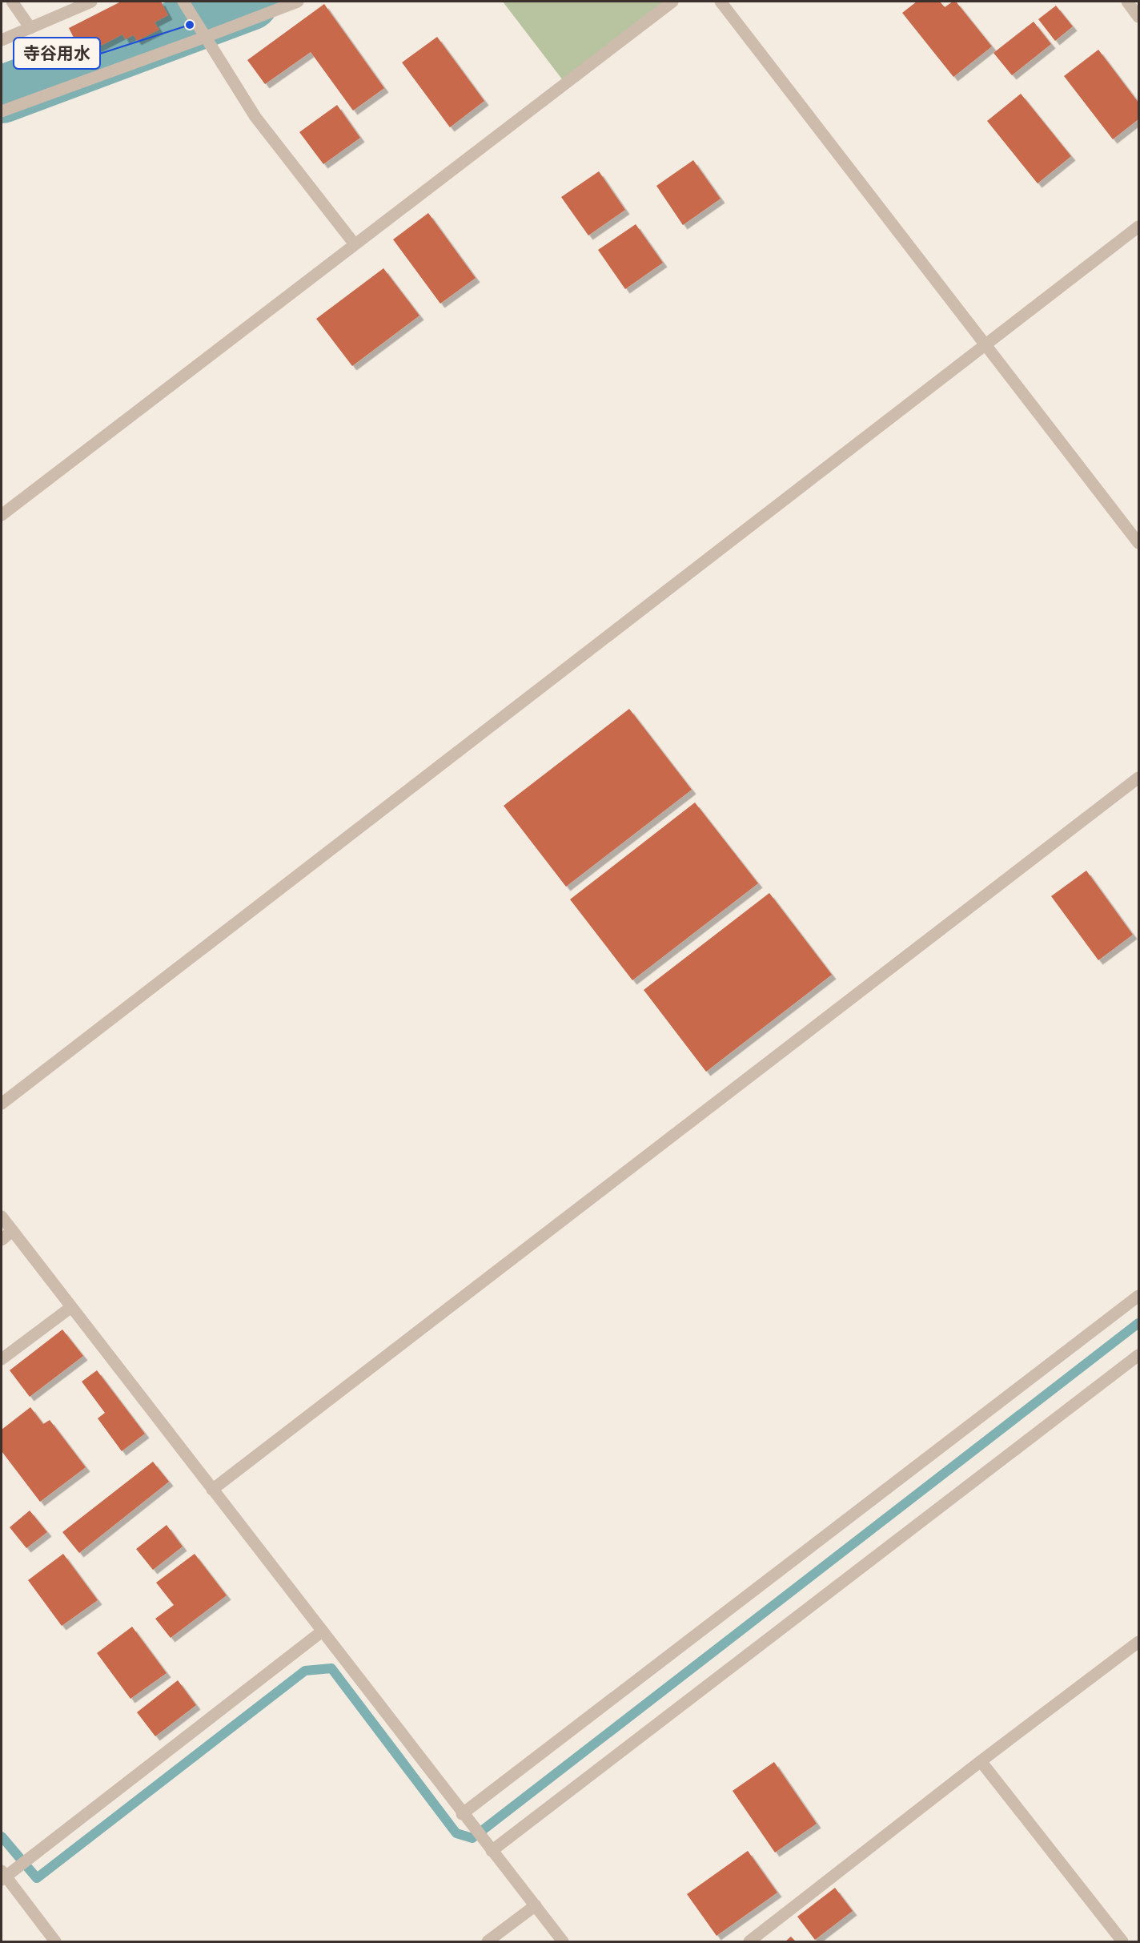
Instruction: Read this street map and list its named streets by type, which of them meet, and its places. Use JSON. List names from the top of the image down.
{
  "places": ["寺谷用水"]
}
